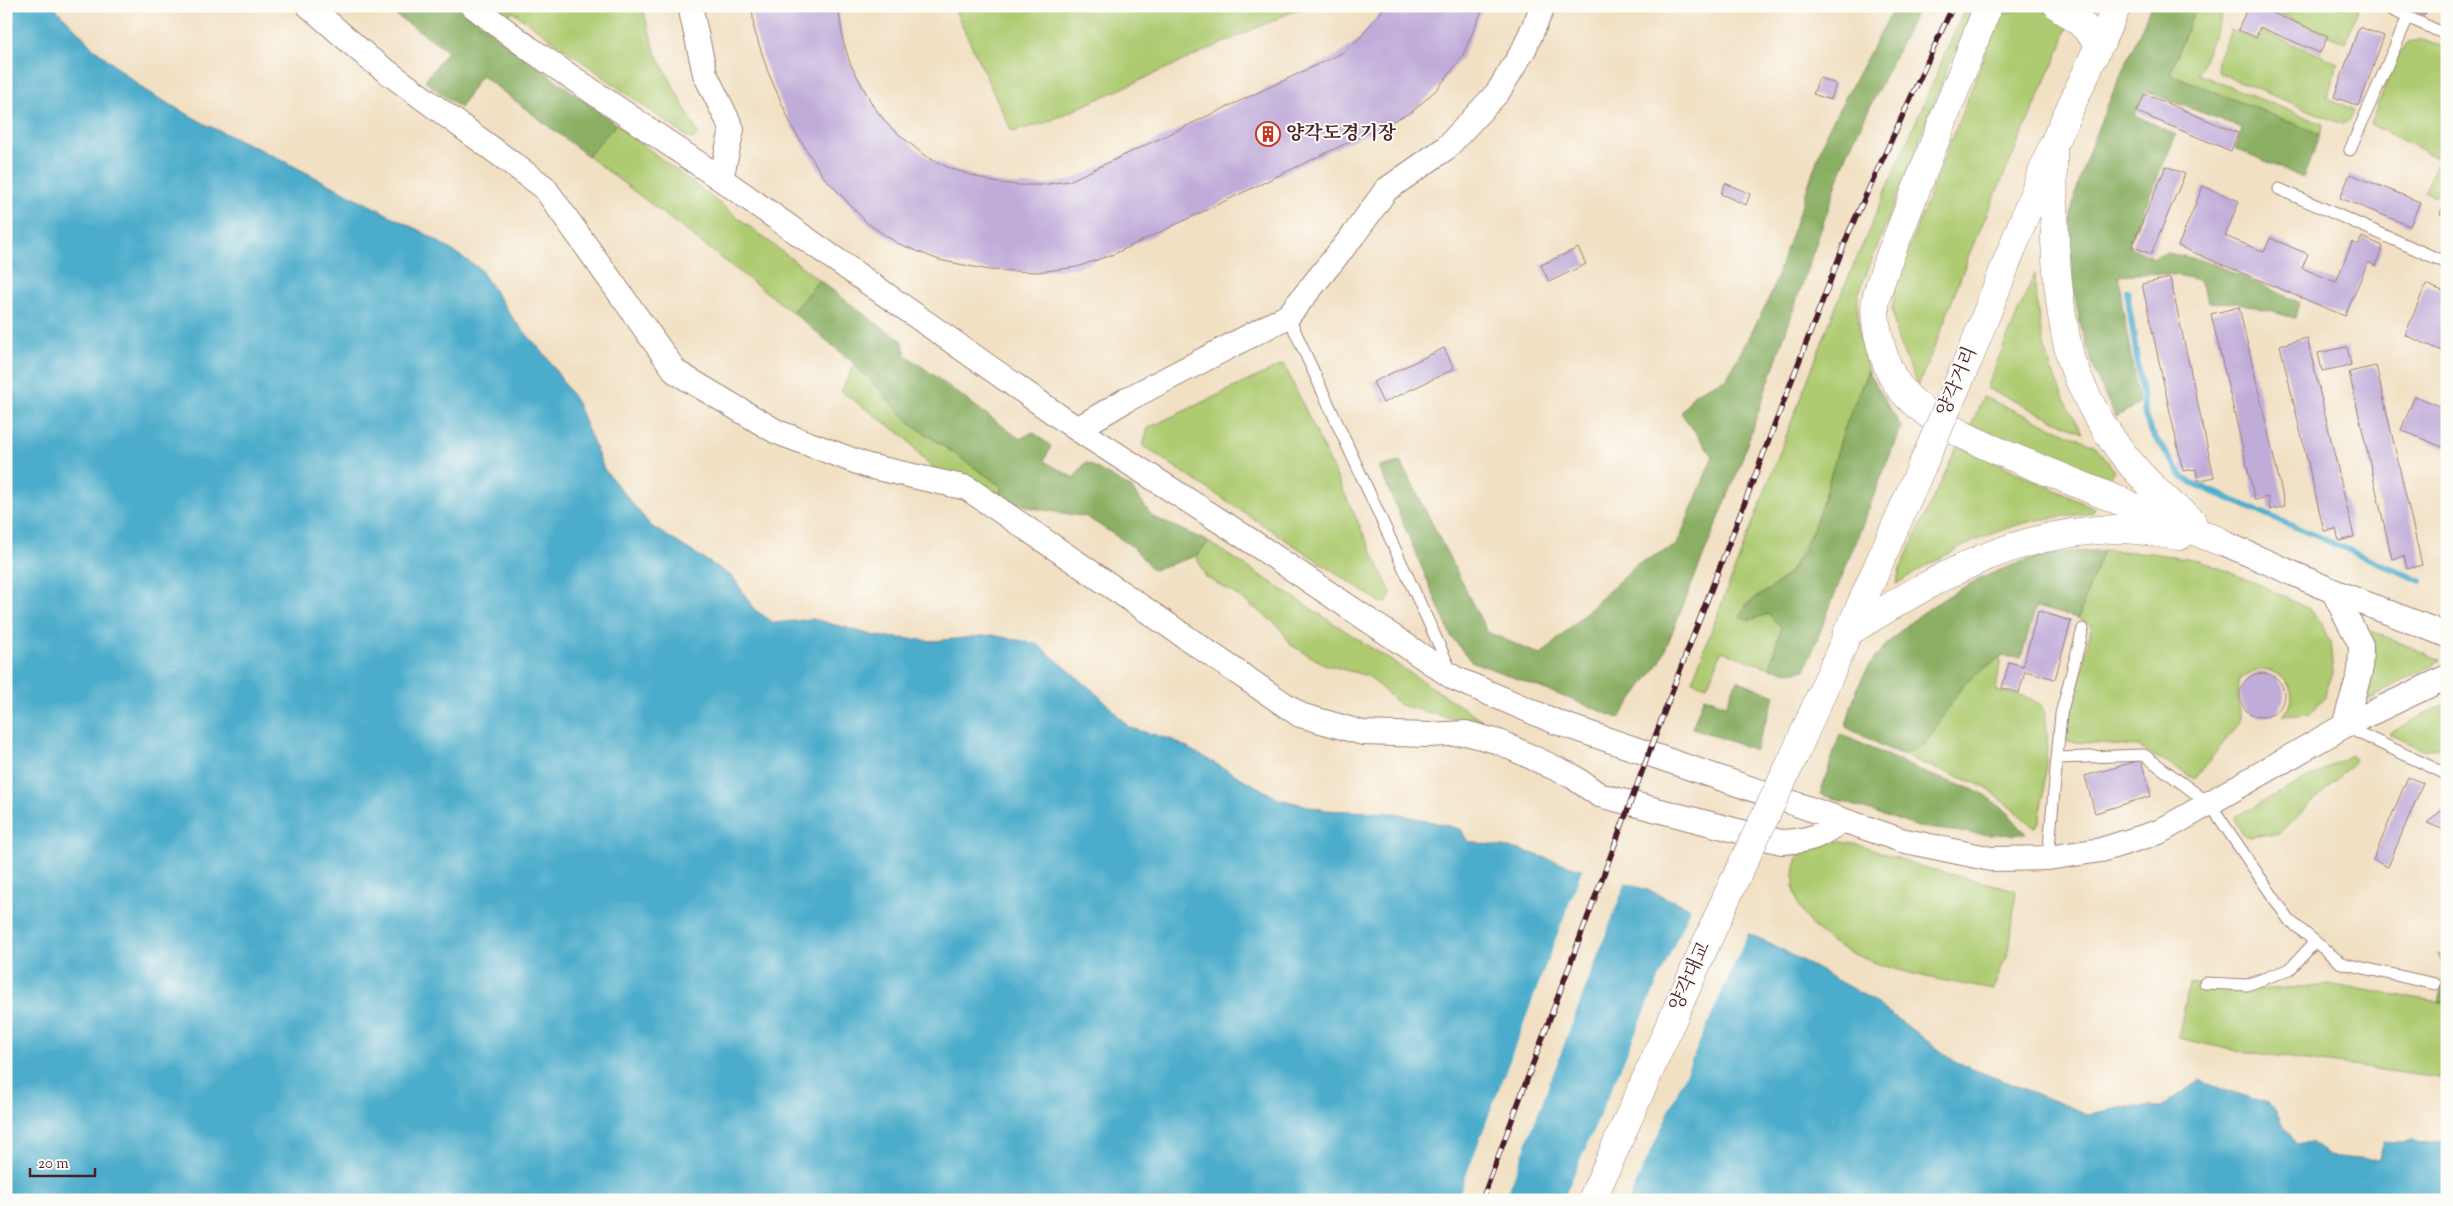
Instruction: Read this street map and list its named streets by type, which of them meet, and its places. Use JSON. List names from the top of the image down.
{
  "streets": {
    "main road": ["양각거리", "양각대교"]
  },
  "crossings": [
    ["양각거리", "양각대교"]
  ],
  "places": {
    "building": ["양각도경기장"]
  },
  "scale_bar": "20 m"
}
